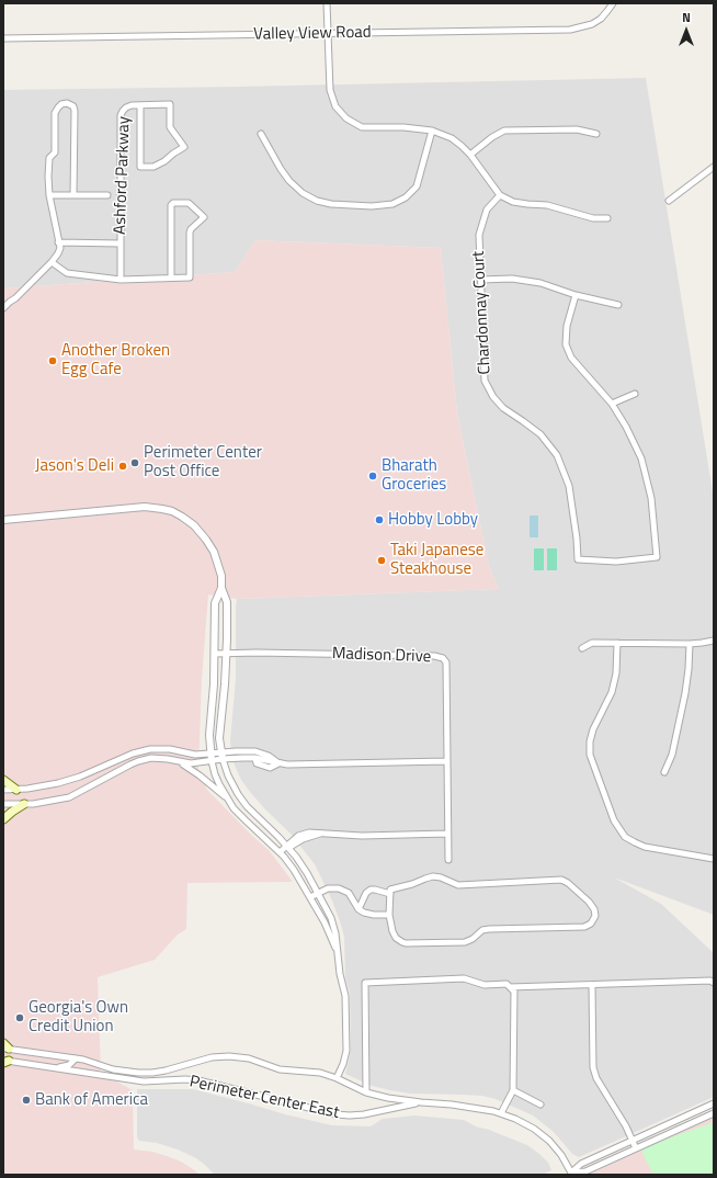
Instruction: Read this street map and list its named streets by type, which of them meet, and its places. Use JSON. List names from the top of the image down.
{
  "streets": {
    "street": [
      "Valley View Road",
      "Ashford Parkway",
      "Chardonnay Court",
      "Madison Drive",
      "Perimeter Center East"
    ]
  },
  "places": [
    "Another Broken Egg Cafe",
    "Perimeter Center Post Office",
    "Jason's Deli",
    "Bharath Groceries",
    "Hobby Lobby",
    "Taki Japanese Steakhouse",
    "Georgia's Own Credit Union",
    "Bank of America"
  ],
  "north": "top"
}
